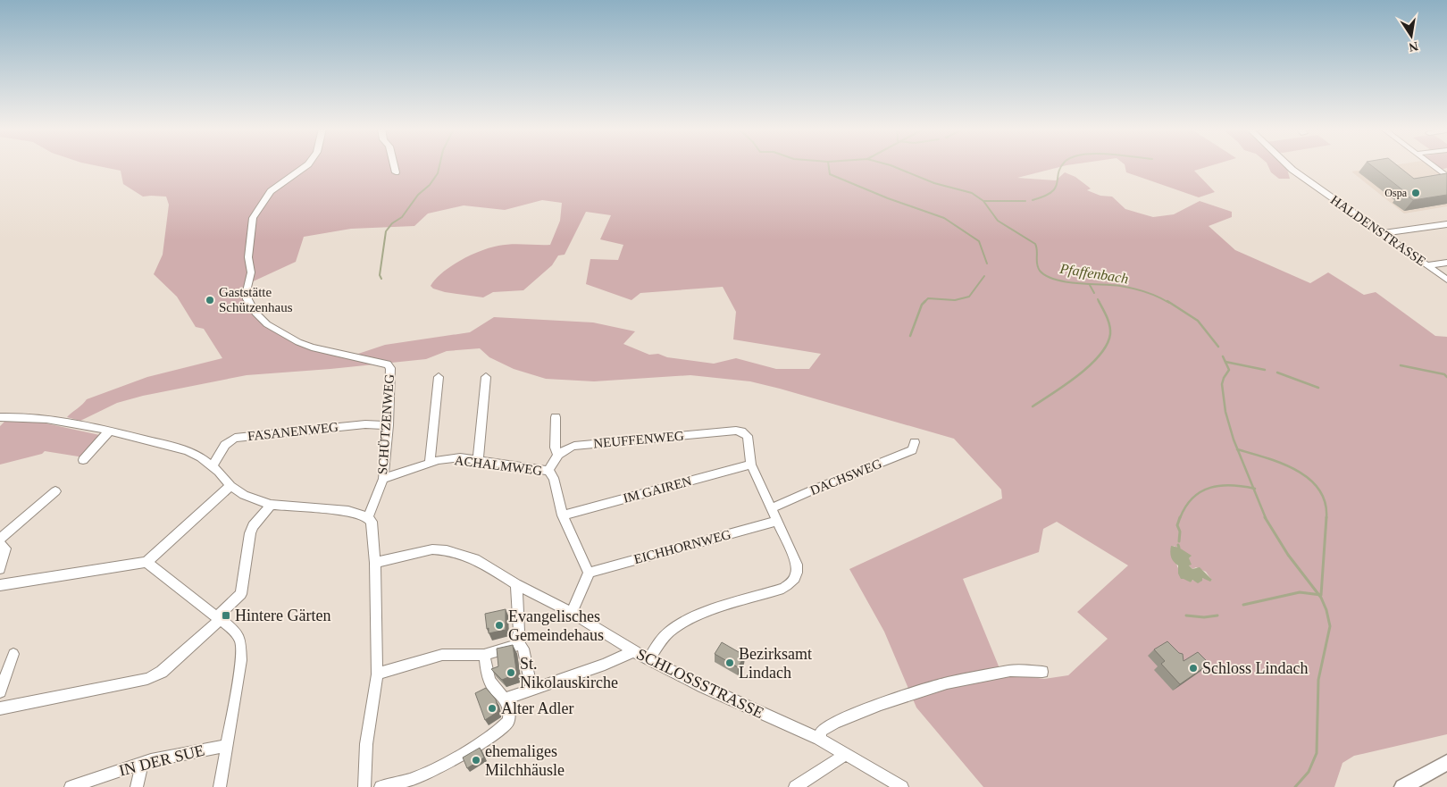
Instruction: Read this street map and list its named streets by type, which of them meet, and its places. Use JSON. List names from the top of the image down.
{
  "streets": {
    "street": [
      "HALDENSTRASSE",
      "SCHÜTZENWEG",
      "FASANENWEG",
      "NEUFFENWEG",
      "ACHALMWEG",
      "DACHSWEG",
      "IM GAIREN",
      "EICHHORNWEG",
      "SCHLOSSSTRASSE",
      "IN DER SUE"
    ]
  },
  "crossings": [
    ["SCHÜTZENWEG", "FASANENWEG"],
    ["SCHÜTZENWEG", "ACHALMWEG"],
    ["NEUFFENWEG", "IM GAIREN"],
    ["ACHALMWEG", "IM GAIREN"],
    ["ACHALMWEG", "EICHHORNWEG"]
  ],
  "water": ["Pfaffenbach"],
  "places": {
    "other": [
      "Ospa",
      "Gaststätte Schützenhaus",
      "Evangelisches Gemeindehaus",
      "Bezirksamt Lindach",
      "Schloss Lindach",
      "St. Nikolauskirche",
      "Alter Adler",
      "ehemaliges Milchhäusle"
    ],
    "transit": ["Hintere Gärten"]
  },
  "north": "bottom"
}
